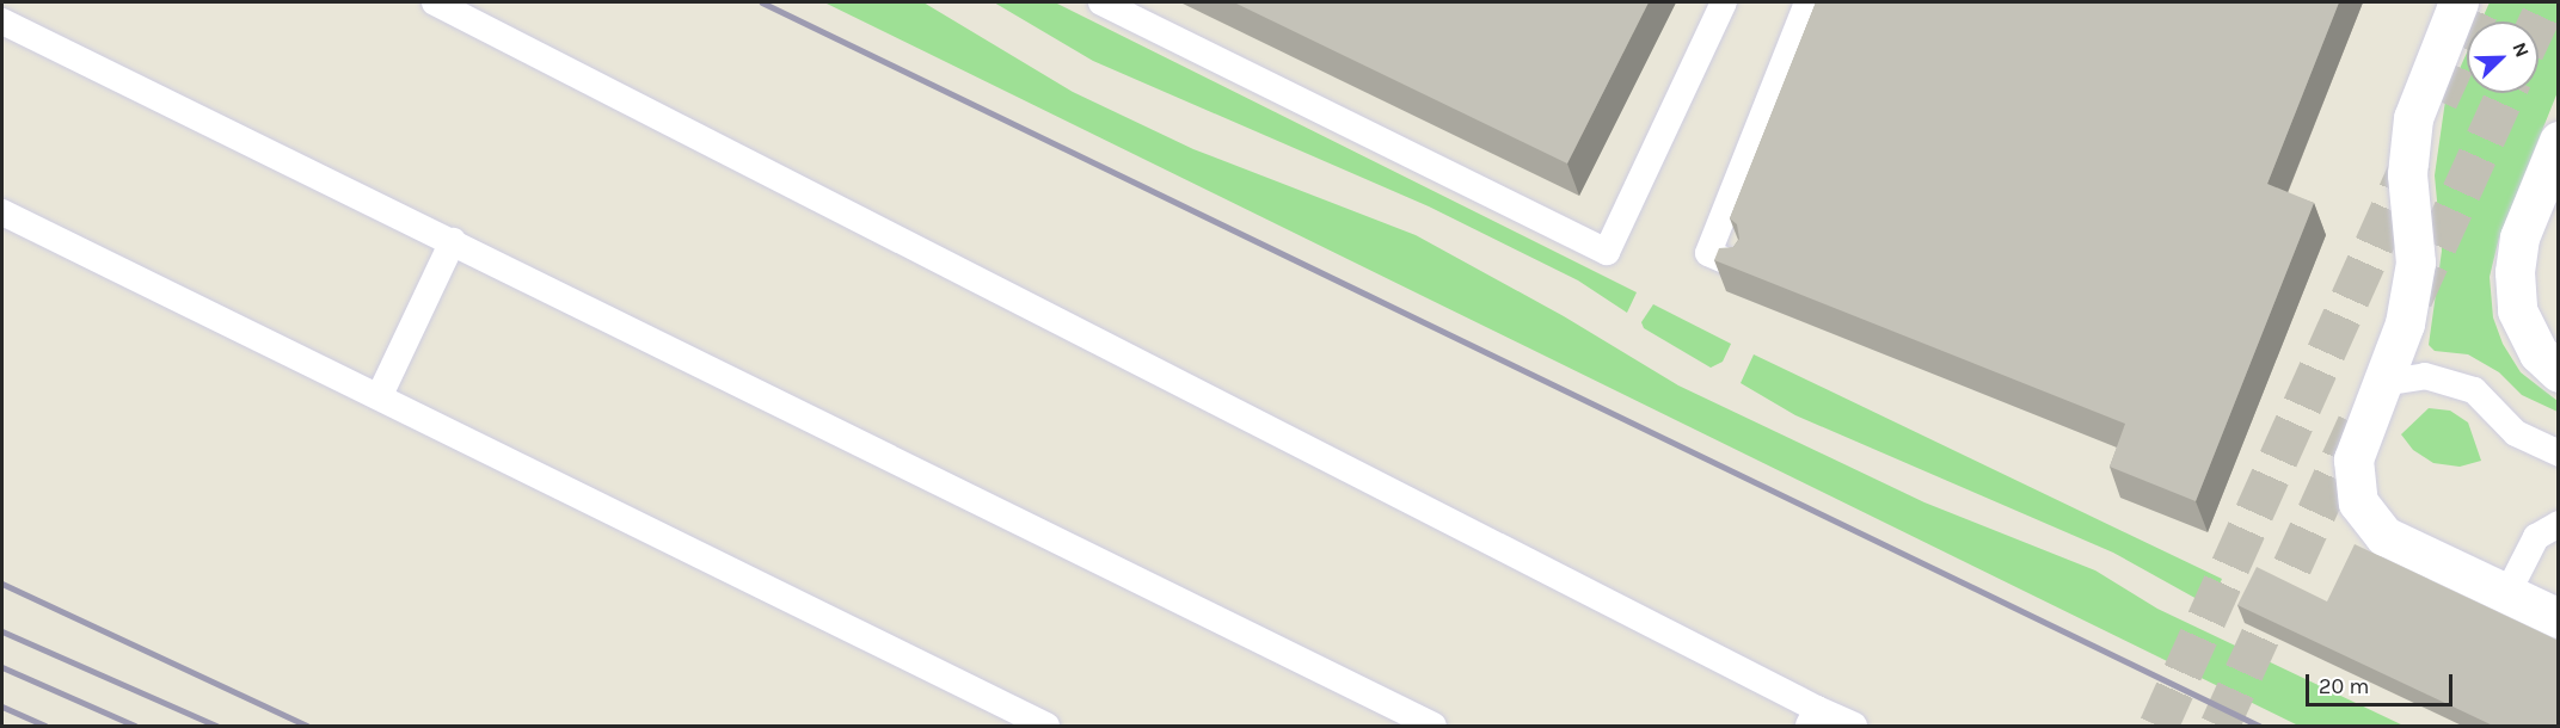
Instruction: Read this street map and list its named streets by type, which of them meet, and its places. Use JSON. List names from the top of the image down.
{
  "scale_bar": "20 m",
  "north": "top right"
}
